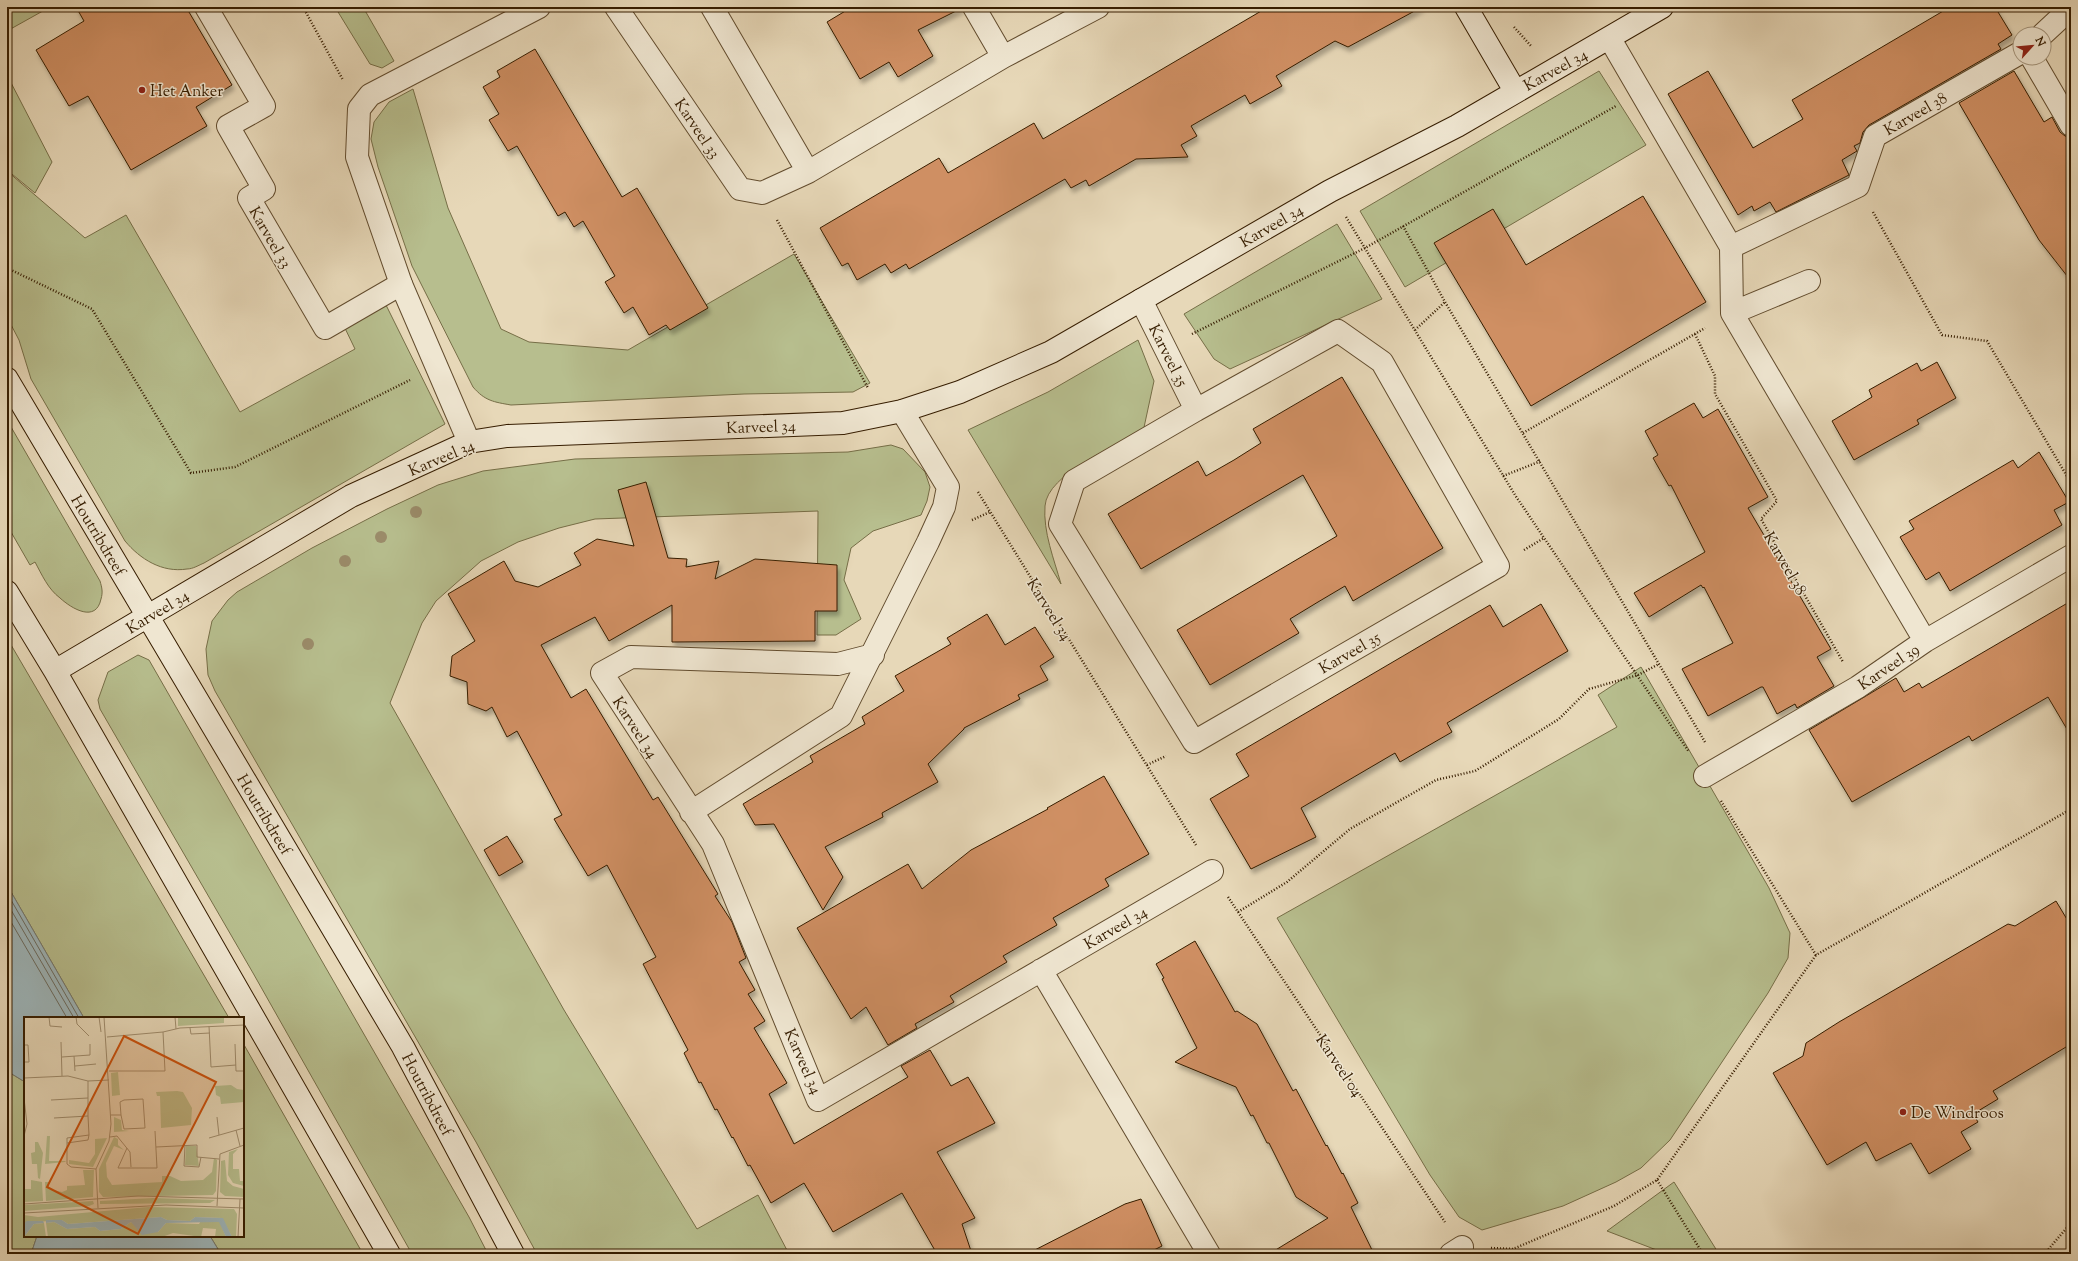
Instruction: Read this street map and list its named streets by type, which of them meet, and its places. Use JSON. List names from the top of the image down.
{
  "streets": {
    "street": [
      "Karveel 34",
      "Karveel 38",
      "Karveel 33",
      "Karveel 35",
      "Houtribdreef",
      "Karveel 39"
    ],
    "path": ["Karveel 04"]
  },
  "crossings": [
    ["Karveel 34", "Karveel 35"],
    ["Karveel 34", "Houtribdreef"],
    ["Karveel 34", "Karveel 04"],
    ["Karveel 38", "Karveel 39"]
  ],
  "places": ["Het Anker", "De Windroos"],
  "north": "top right"
}
